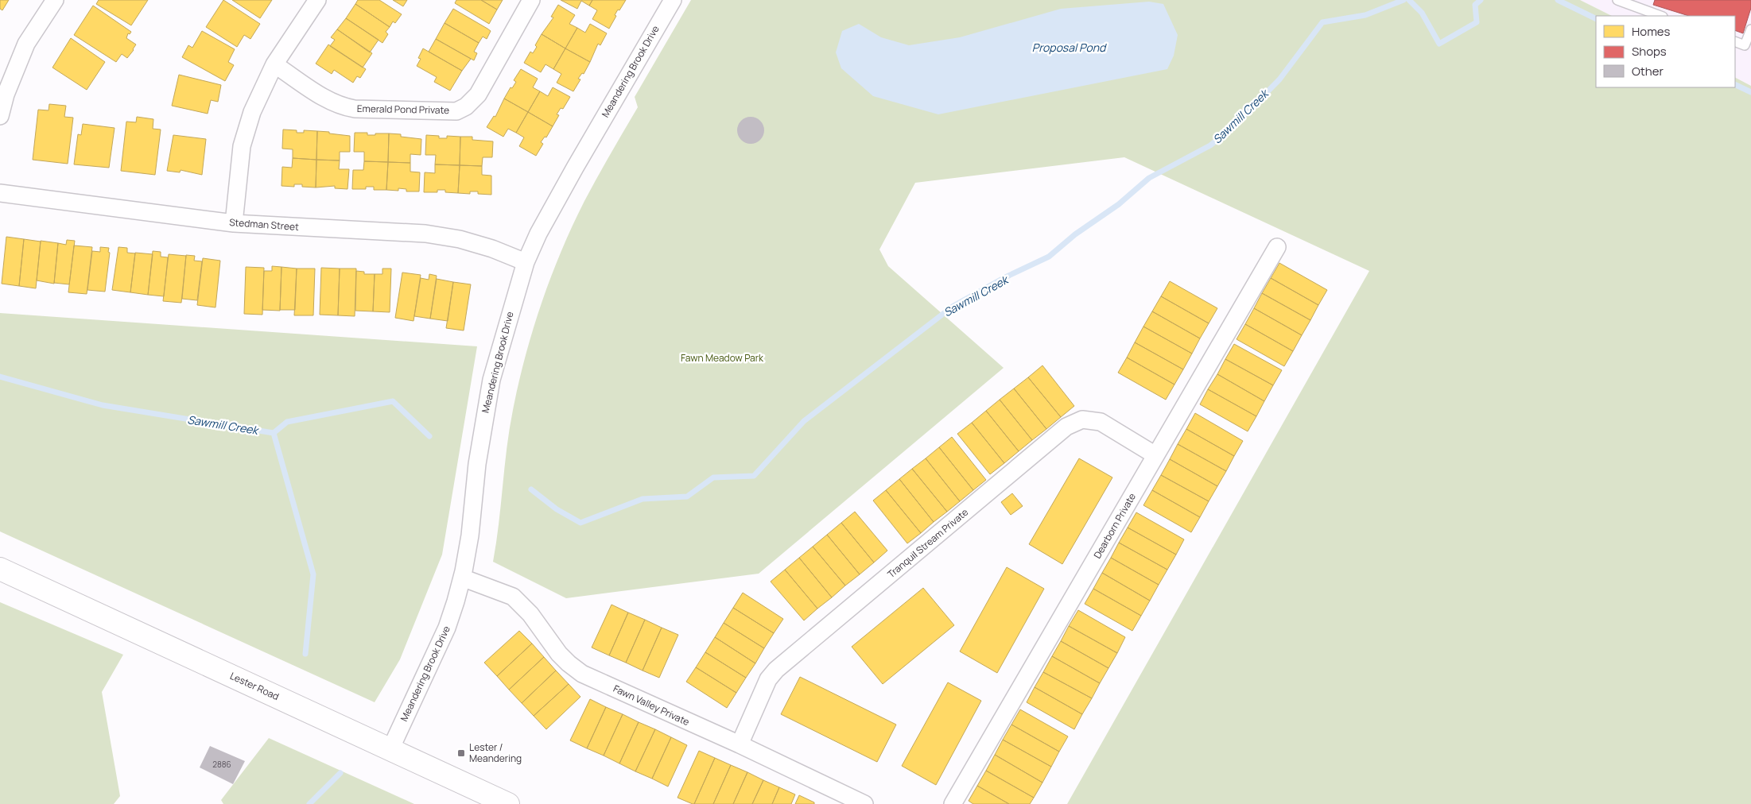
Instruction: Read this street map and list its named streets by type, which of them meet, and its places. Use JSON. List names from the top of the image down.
{
  "streets": {
    "main road": ["Lester Road"],
    "street": [
      "Meandering Brook Drive",
      "Emerald Pond Private",
      "Stedman Street",
      "Dearborn Private",
      "Tranquil Stream Private",
      "Fawn Valley Private"
    ]
  },
  "crossings": [
    ["Meandering Brook Drive", "Stedman Street"],
    ["Meandering Brook Drive", "Lester Road"],
    ["Meandering Brook Drive", "Fawn Valley Private"],
    ["Dearborn Private", "Tranquil Stream Private"],
    ["Tranquil Stream Private", "Fawn Valley Private"]
  ],
  "water": ["Proposal Pond", "Sawmill Creek"],
  "parks": ["Fawn Meadow Park"],
  "places": {
    "transit": ["Lester / Meandering"]
  },
  "house_numbers": ["2886"],
  "legend": ["Homes", "Shops", "Other"]
}
